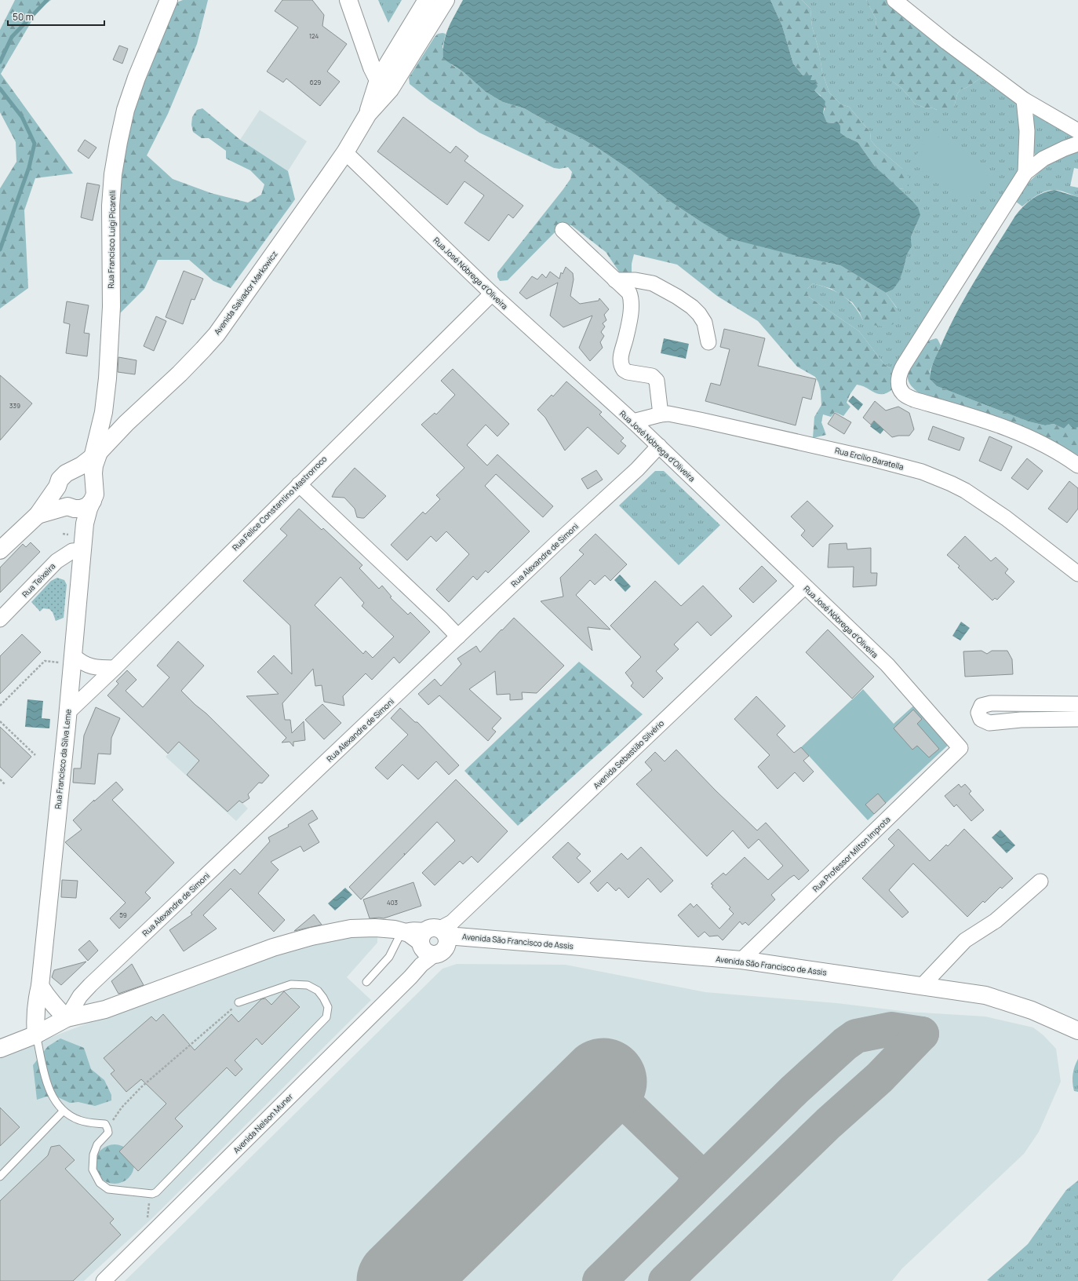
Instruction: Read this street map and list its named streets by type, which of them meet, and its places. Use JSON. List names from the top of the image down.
{
  "streets": {
    "street": [
      "Rua Francisco Luigi Picarelli",
      "Rua José Nóbrega d'Oliveira",
      "Avenida Salvador Markowicz",
      "Rua Ercílio Baratella",
      "Rua Felice Constantino Mastrorroco",
      "Rua Alexandre de Simoni",
      "Rua Teixeira",
      "Avenida Sebastião Silvério",
      "Rua Francisco da Silva Leme",
      "Rua Professor Milton Improta",
      "Avenida São Francisco de Assis",
      "Avenida Nelson Muner"
    ]
  },
  "crossings": [
    ["Rua Francisco Luigi Picarelli", "Avenida Salvador Markowicz"],
    ["Rua Francisco Luigi Picarelli", "Rua Francisco da Silva Leme"],
    ["Rua José Nóbrega d'Oliveira", "Avenida Salvador Markowicz"],
    ["Rua José Nóbrega d'Oliveira", "Rua Ercílio Baratella"],
    ["Rua José Nóbrega d'Oliveira", "Rua Felice Constantino Mastrorroco"],
    ["Rua José Nóbrega d'Oliveira", "Rua Alexandre de Simoni"],
    ["Rua José Nóbrega d'Oliveira", "Avenida Sebastião Silvério"],
    ["Rua José Nóbrega d'Oliveira", "Rua Professor Milton Improta"],
    ["Rua Felice Constantino Mastrorroco", "Rua Francisco da Silva Leme"],
    ["Rua Teixeira", "Rua Francisco da Silva Leme"],
    ["Avenida Sebastião Silvério", "Avenida São Francisco de Assis"],
    ["Avenida Sebastião Silvério", "Avenida Nelson Muner"],
    ["Rua Professor Milton Improta", "Avenida São Francisco de Assis"],
    ["Avenida São Francisco de Assis", "Avenida Nelson Muner"]
  ],
  "house_numbers": [
    "124",
    "629",
    "339",
    "403",
    "59"
  ],
  "scale_bar": "50 m"
}
